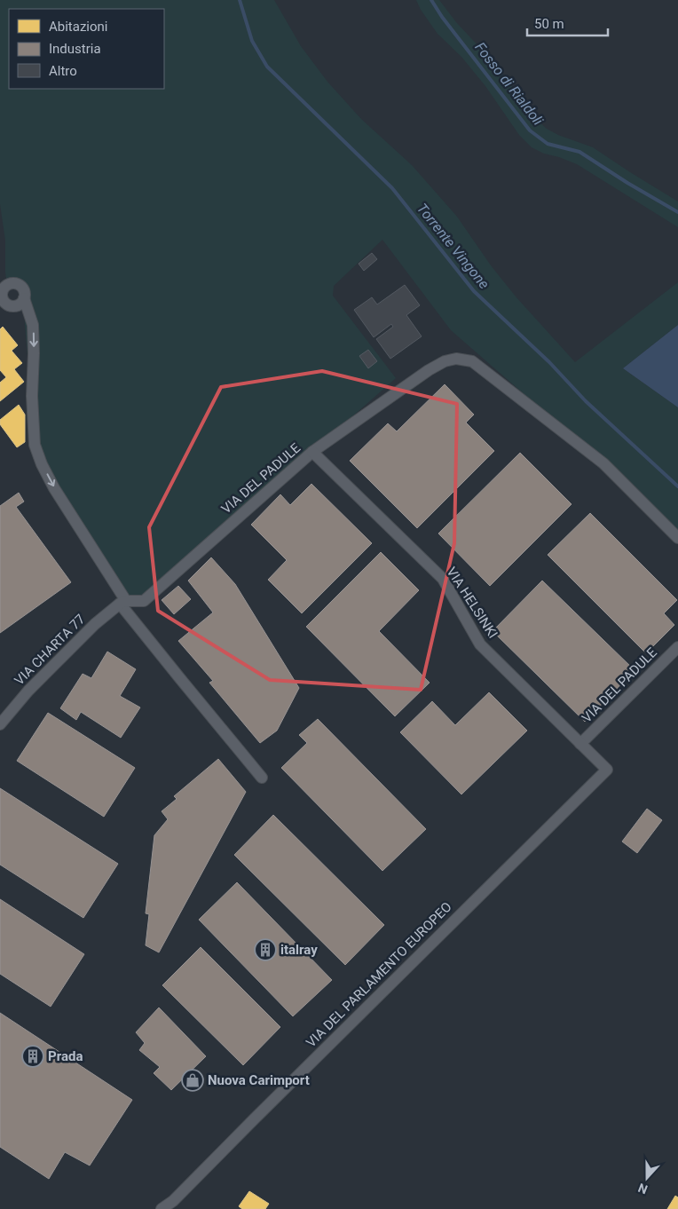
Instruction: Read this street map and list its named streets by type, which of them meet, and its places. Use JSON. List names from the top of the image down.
{
  "streets": {
    "street": [
      "VIA DEL PADULE",
      "VIA HELSINKI",
      "VIA CHARTA 77",
      "VIA DEL PARLAMENTO EUROPEO"
    ]
  },
  "crossings": [
    ["VIA DEL PADULE", "VIA HELSINKI"],
    ["VIA DEL PADULE", "VIA CHARTA 77"],
    ["VIA HELSINKI", "VIA DEL PARLAMENTO EUROPEO"]
  ],
  "water": ["Fosso di Rialdoli", "Torrente Vingone"],
  "places": {
    "building": ["italray", "Prada"],
    "shop": ["Nuova Carimport"]
  },
  "legend": ["Abitazioni", "Industria", "Altro"],
  "scale_bar": "50 m",
  "north": "bottom"
}
